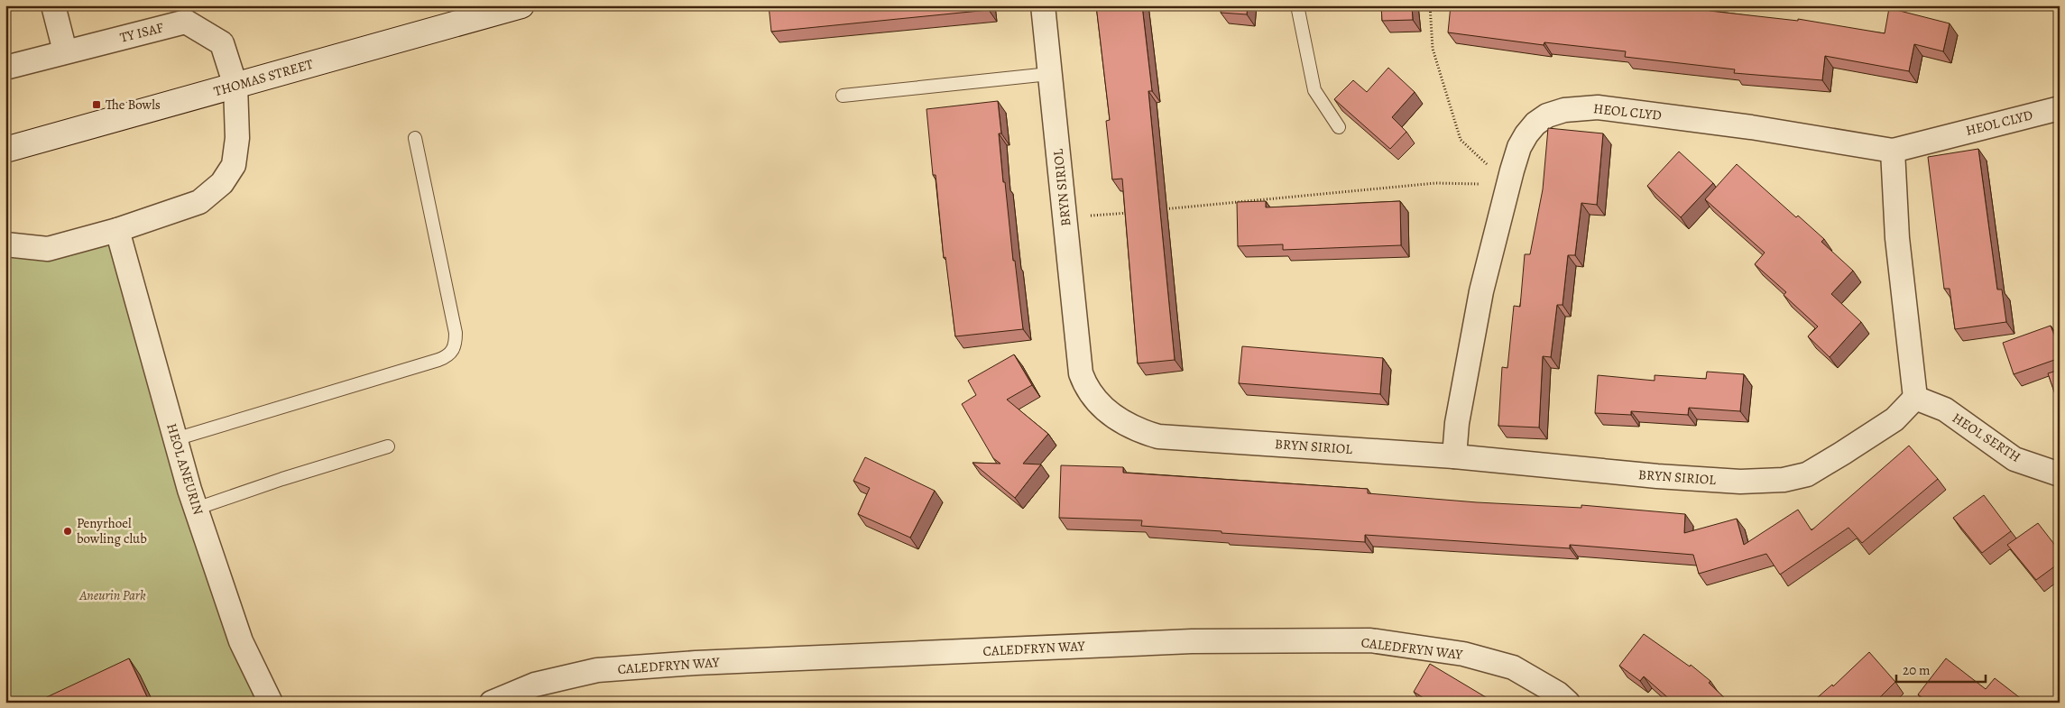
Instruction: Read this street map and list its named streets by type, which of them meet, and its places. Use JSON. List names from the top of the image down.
{
  "streets": {
    "main road": ["THOMAS STREET"],
    "street": [
      "TY ISAF",
      "HEOL CLYD",
      "BRYN SIRIOL",
      "HEOL SERTH",
      "HEOL ANEURIN",
      "CALEDFRYN WAY"
    ]
  },
  "crossings": [
    ["TY ISAF", "THOMAS STREET"],
    ["HEOL CLYD", "BRYN SIRIOL"],
    ["BRYN SIRIOL", "HEOL SERTH"]
  ],
  "parks": ["Aneurin Park"],
  "places": {
    "transit": ["The Bowls"],
    "other": ["Penyrhoel bowling club"]
  },
  "scale_bar": "20 m"
}
